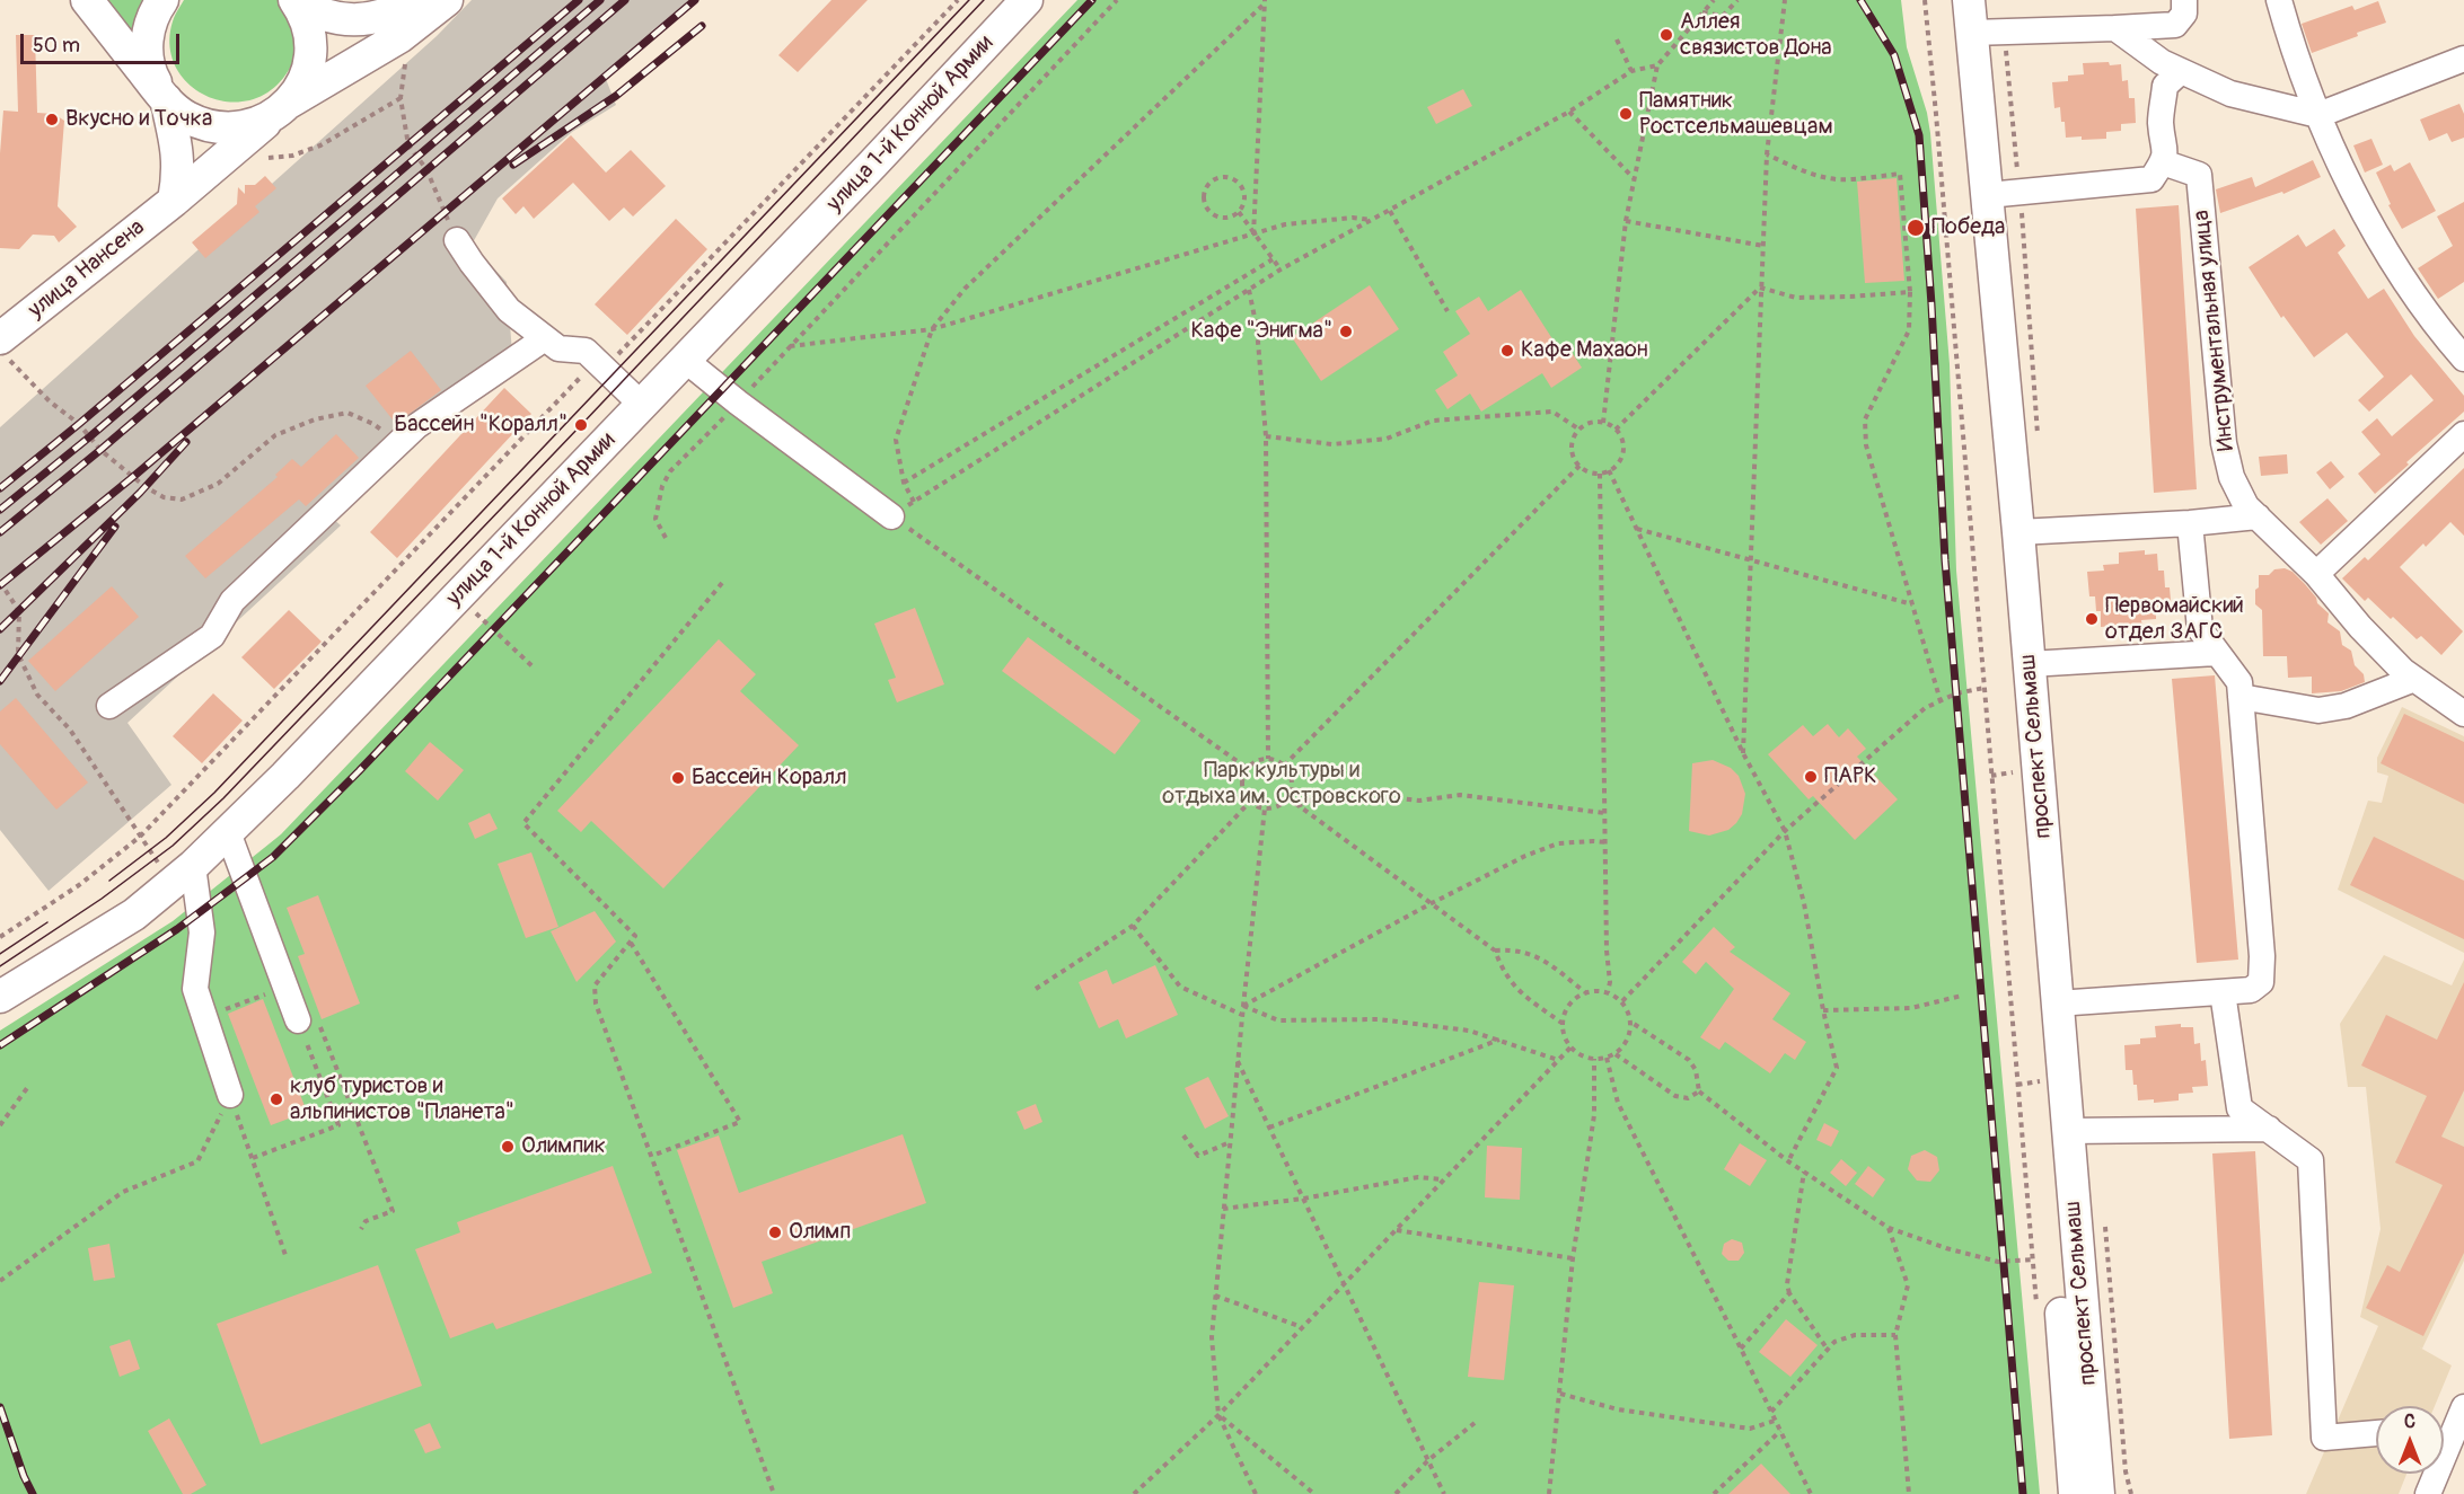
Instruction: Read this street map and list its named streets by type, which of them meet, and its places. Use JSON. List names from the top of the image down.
{
  "streets": {
    "main road": ["улица 1-й Конной Армии", "улица Нансена", "проспект Сельмаш"],
    "street": ["Инструментальная улица"]
  },
  "parks": ["Парк культуры и отдыха им. Островского"],
  "places": [
    "Аллея связистов Дона",
    "Памятник Ростсельмашевцам",
    "Вкусно и Точка",
    "Победа",
    "Кафе \"Энигма\"",
    "Кафе Махаон",
    "Бассейн \"Коралл\"",
    "Первомайский отдел ЗАГС",
    "ПАРК",
    "Бассейн Коралл",
    "клуб туристов и альпинистов \"Планета\"",
    "Олимпик",
    "Олимп"
  ],
  "scale_bar": "50 m",
  "north": "top"
}
